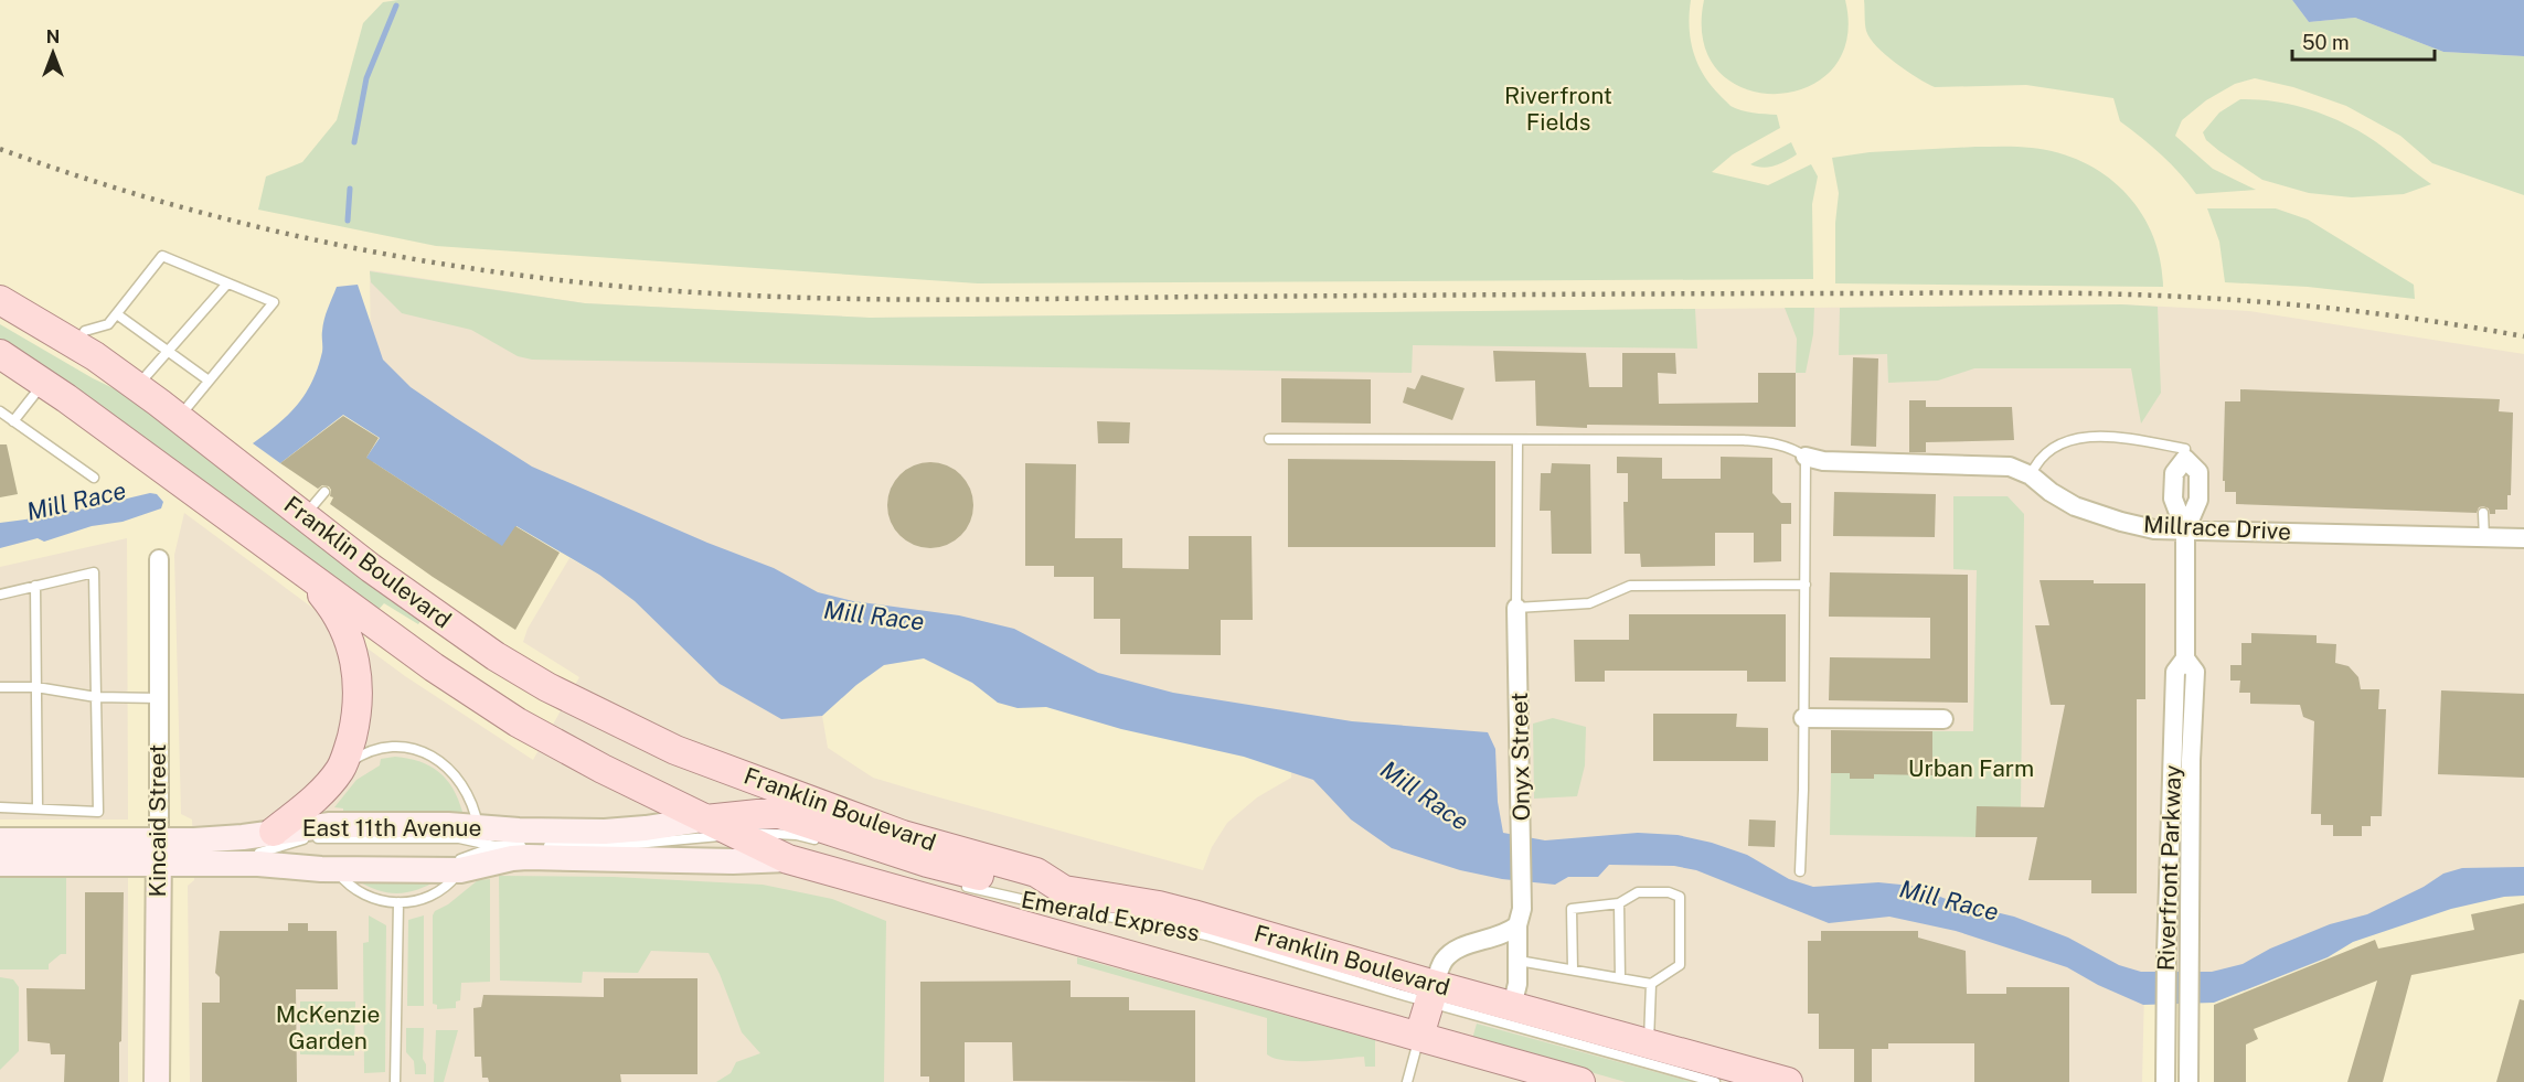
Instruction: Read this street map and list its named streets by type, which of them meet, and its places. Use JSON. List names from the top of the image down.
{
  "streets": {
    "main road": ["Franklin Boulevard", "Kincaid Street", "East 11th Avenue"],
    "street": ["Millrace Drive", "Onyx Street", "Riverfront Parkway"],
    "lane": ["Emerald Express"]
  },
  "crossings": [
    ["Millrace Drive", "Riverfront Parkway"],
    ["Franklin Boulevard", "Onyx Street"],
    ["Franklin Boulevard", "East 11th Avenue"],
    ["Franklin Boulevard", "Emerald Express"],
    ["Kincaid Street", "East 11th Avenue"]
  ],
  "water": ["Mill Race"],
  "parks": ["Riverfront Fields", "Urban Farm", "McKenzie Garden"],
  "scale_bar": "50 m",
  "north": "top"
}
